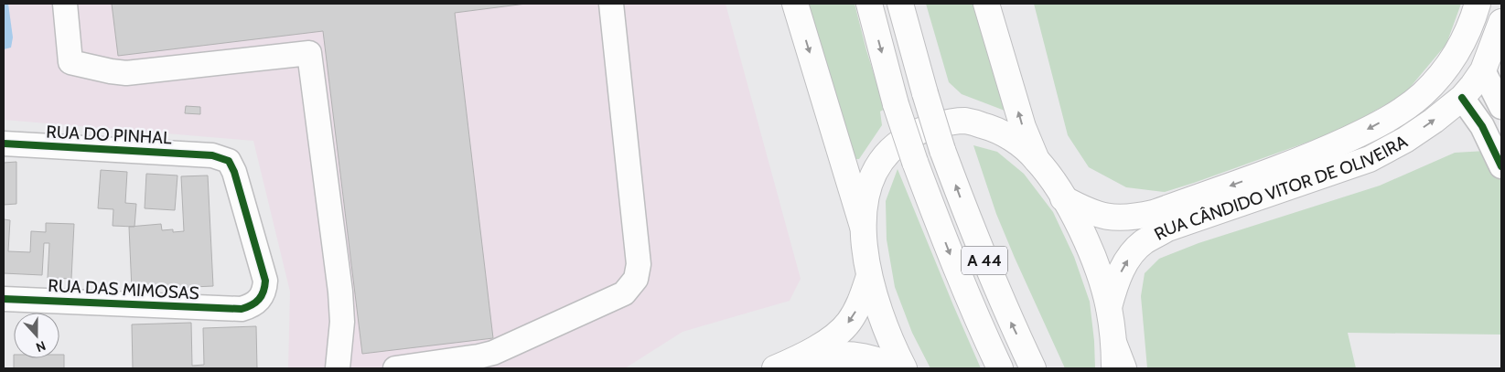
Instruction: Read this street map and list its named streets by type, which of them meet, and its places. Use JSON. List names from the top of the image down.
{
  "streets": {
    "main road": ["RUA CÂNDIDO VITOR DE OLIVEIRA", "A 44"],
    "street": ["RUA DO PINHAL", "RUA DAS MIMOSAS"]
  },
  "crossings": [
    ["RUA DO PINHAL", "RUA DAS MIMOSAS"]
  ],
  "north": "bottom"
}
